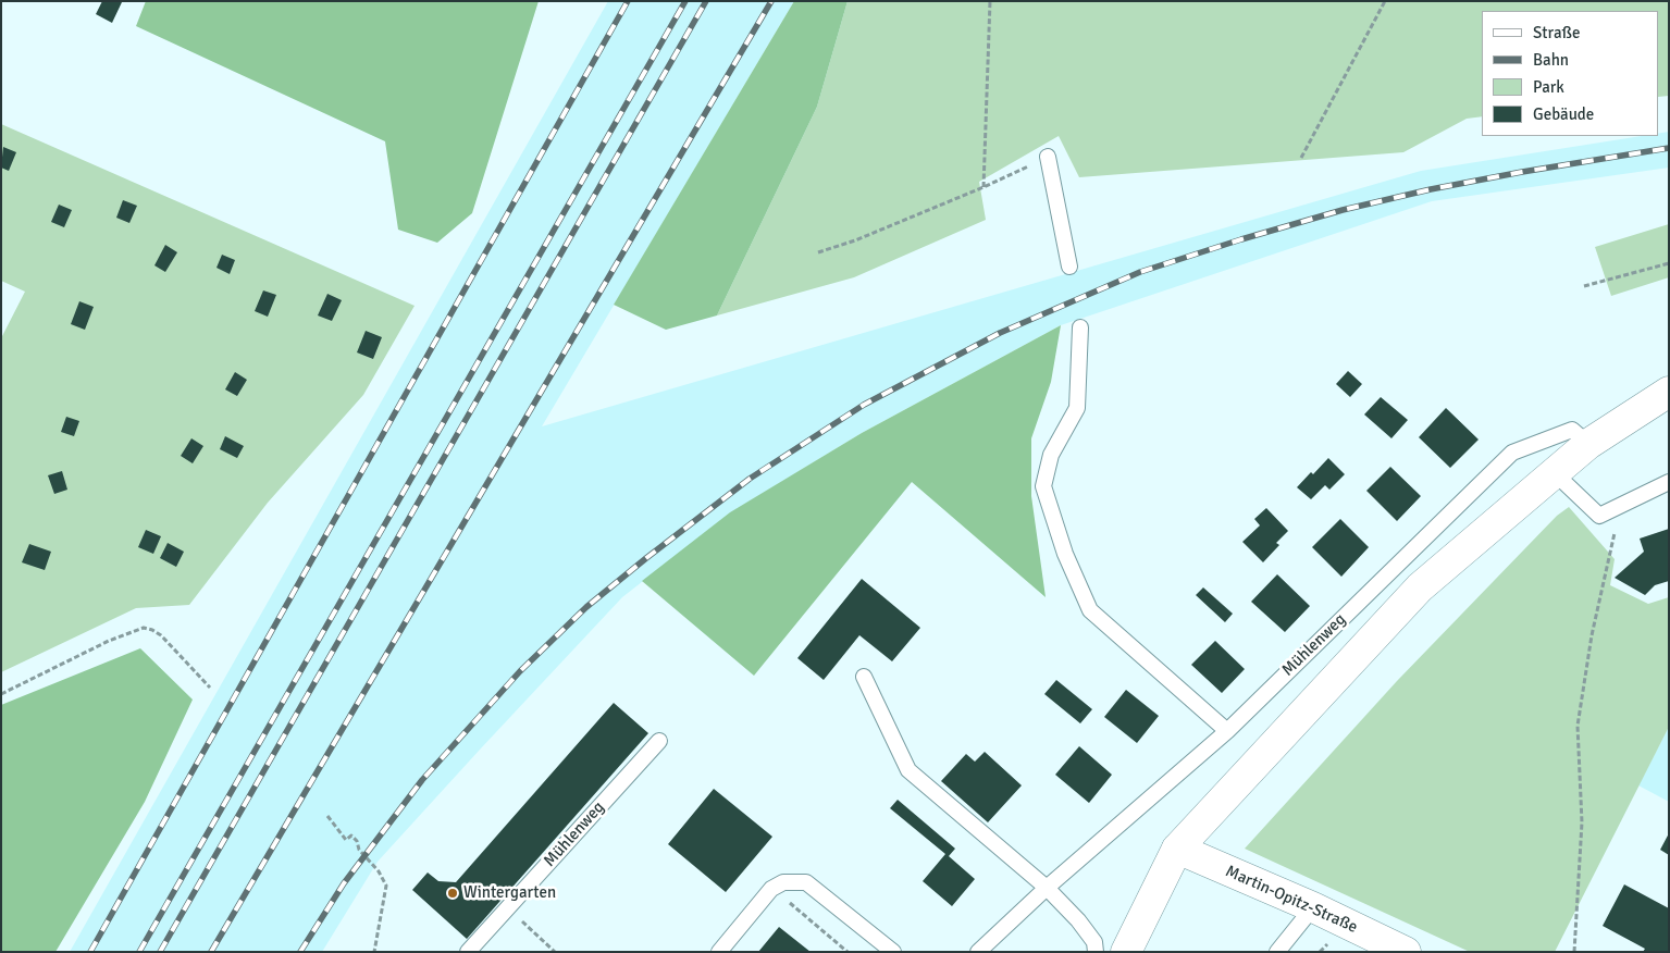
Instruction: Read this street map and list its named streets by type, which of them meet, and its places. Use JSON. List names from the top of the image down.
{
  "streets": {
    "street": ["Martin-Opitz-Straße"],
    "lane": ["Mühlenweg"]
  },
  "places": ["Wintergarten"],
  "legend": [
    "Straße",
    "Bahn",
    "Park",
    "Gebäude"
  ]
}
